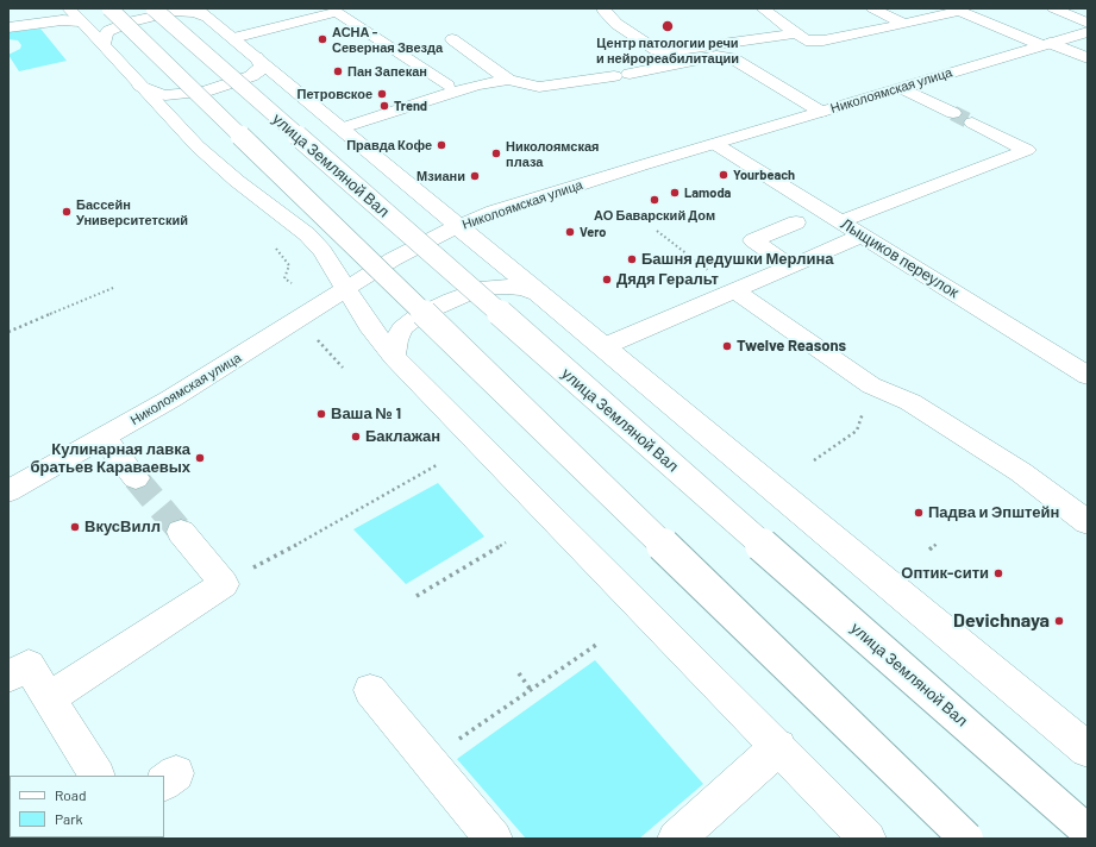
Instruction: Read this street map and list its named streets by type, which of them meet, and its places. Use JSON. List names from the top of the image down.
{
  "streets": {
    "main road": ["Николоямская улица", "улица Земляной Вал", "Лыщиков переулок"]
  },
  "crossings": [
    ["Николоямская улица", "Лыщиков переулок"]
  ],
  "places": [
    "Центр патологии речи и нейрореабилитации",
    "АСНА - Северная Звезда",
    "Пан Запекан",
    "Петровское",
    "Trend",
    "Правда Кофе",
    "Николоямская плаза",
    "Yourbeach",
    "Мзиани",
    "Lamoda",
    "АО Баварский Дом",
    "Бассейн Университетский",
    "Vero",
    "Башня дедушки Мерлина",
    "Дядя Геральт",
    "Twelve Reasons",
    "Ваша № 1",
    "Баклажан",
    "Кулинарная лавка братьев Караваевых",
    "Падва и Эпштейн",
    "ВкусВилл",
    "Оптик-сити",
    "Devichnaya"
  ],
  "legend": ["Road", "Park"]
}
